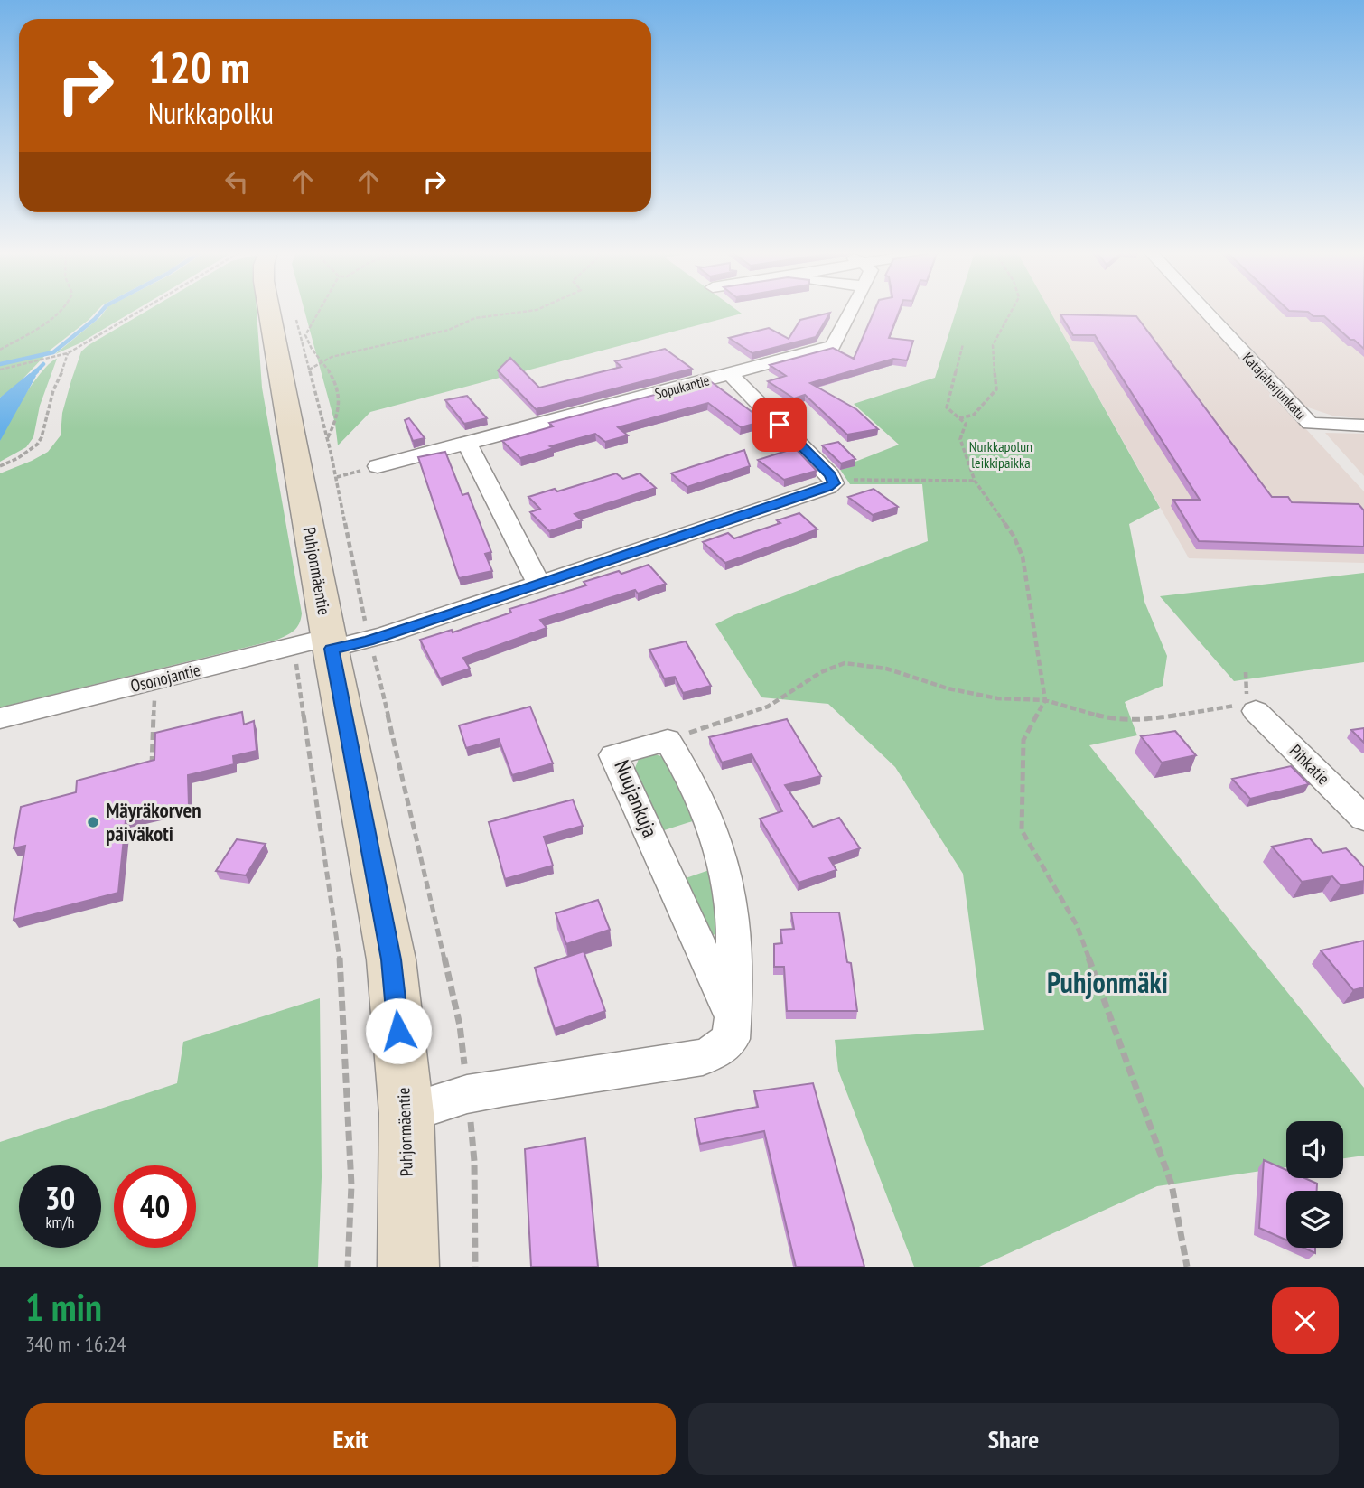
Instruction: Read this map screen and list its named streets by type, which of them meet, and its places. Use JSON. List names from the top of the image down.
{
  "streets": {
    "street": [
      "Katajaharjunkatu",
      "Sopukantie",
      "Puhjonmäentie",
      "Osonojantie",
      "Pihkatie",
      "Nuujankuja"
    ]
  },
  "crossings": [
    ["Puhjonmäentie", "Osonojantie"]
  ],
  "districts": ["Puhjonmäki"],
  "parks": ["Nurkkapolun leikkipaikka"],
  "places": ["Mäyräkorven päiväkoti"],
  "page": {
    "turn": ["120 m", "Nurkkapolku"],
    "speed": "30 km/h",
    "limit": "40",
    "heading": ["1 min", "340 m · 16:24"],
    "buttons": ["Exit", "Share"]
  }
}
